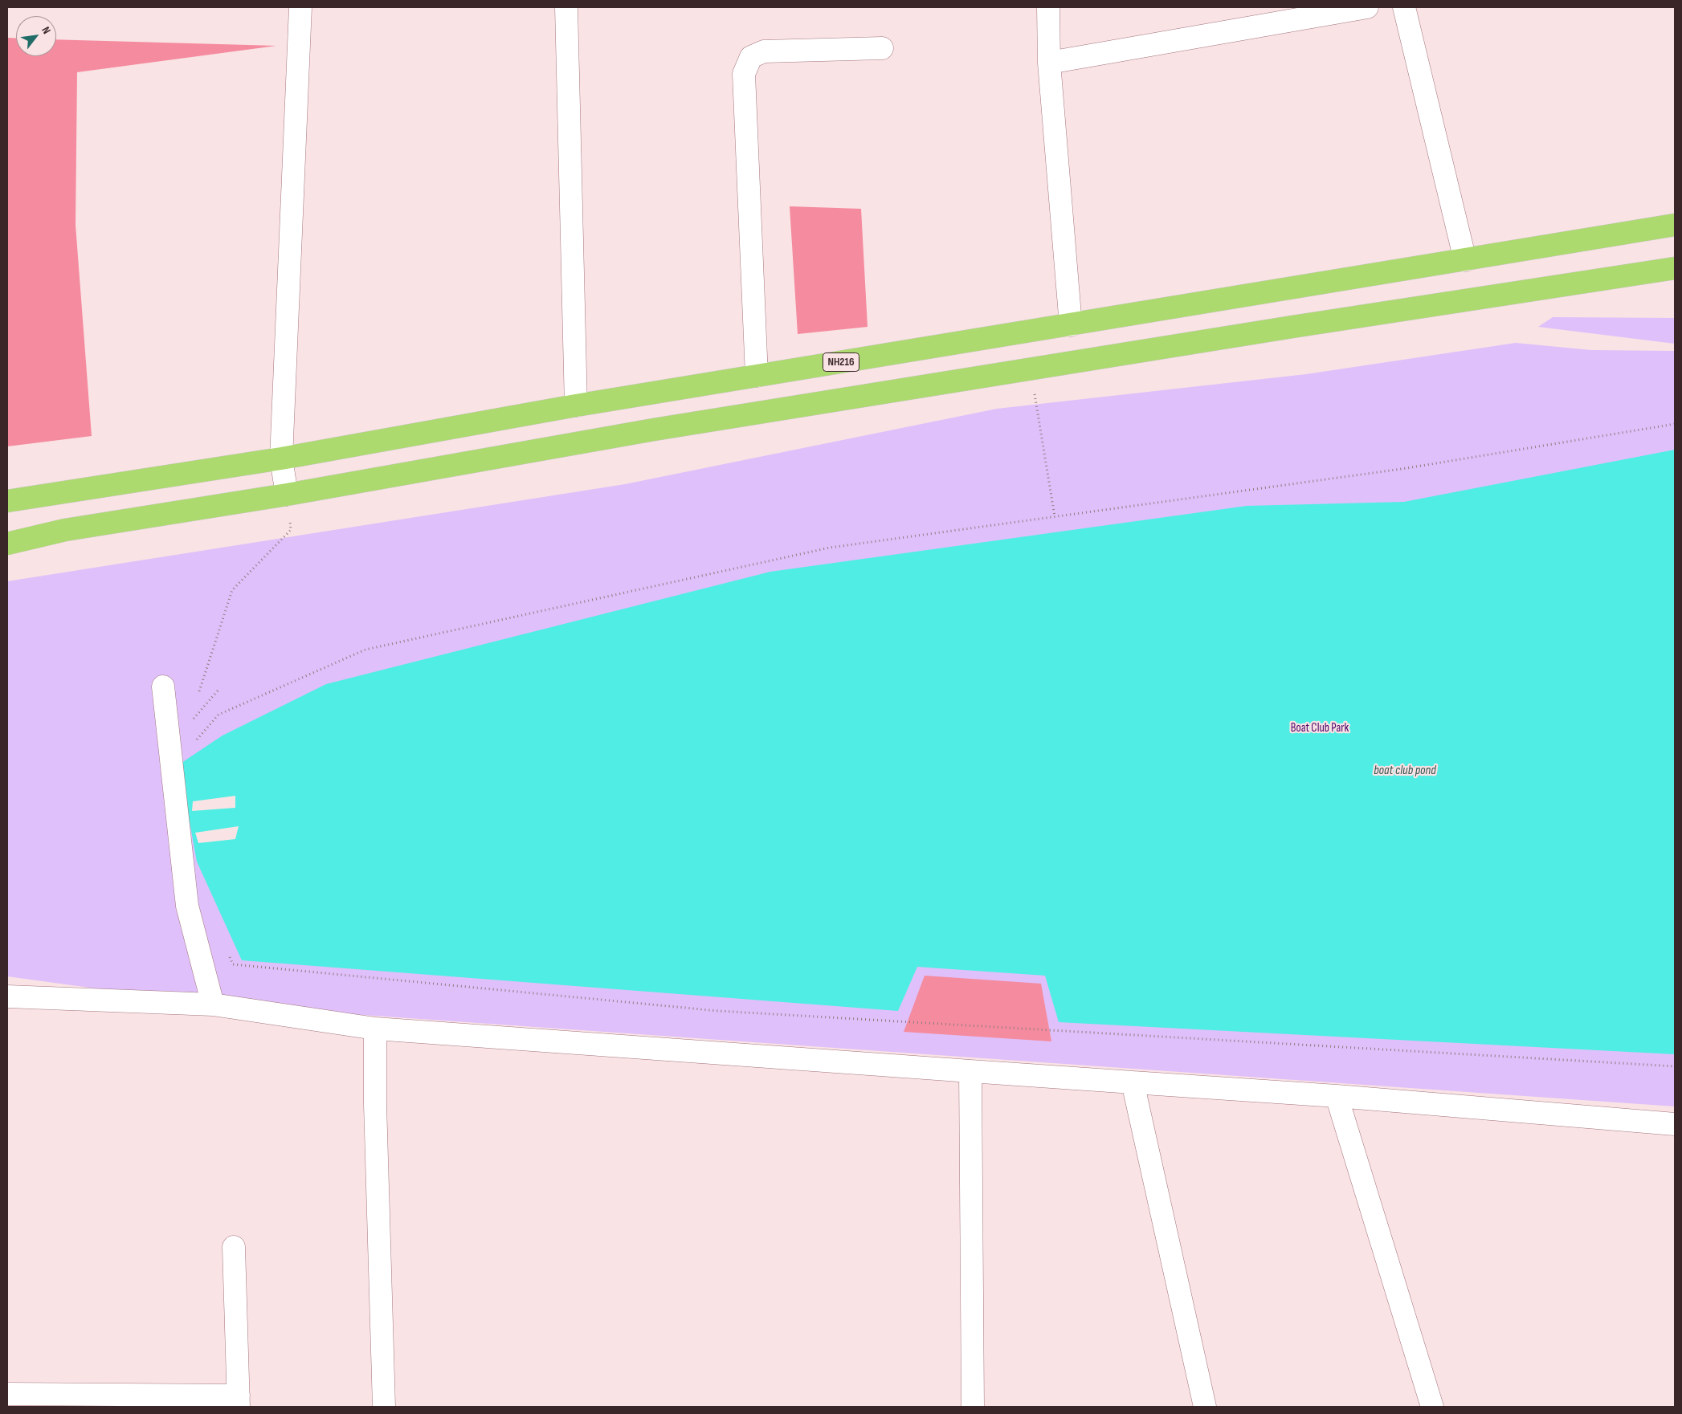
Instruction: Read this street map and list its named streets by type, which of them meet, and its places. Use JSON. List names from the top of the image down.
{
  "streets": {
    "highway": ["NH216"]
  },
  "water": ["boat club pond"],
  "parks": ["Boat Club Park"],
  "north": "top right"
}
